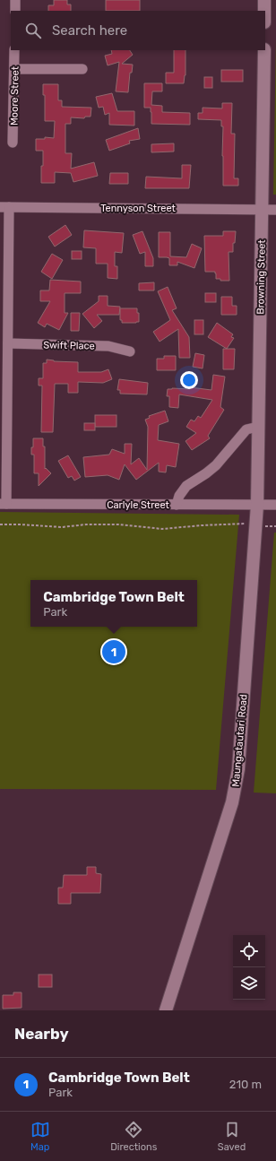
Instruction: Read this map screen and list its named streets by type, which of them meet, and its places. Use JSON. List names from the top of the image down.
{
  "streets": {
    "street": [
      "Moore Street",
      "Tennyson Street",
      "Browning Street",
      "Swift Place",
      "Carlyle Street",
      "Maungatautari Road"
    ]
  },
  "crossings": [
    ["Tennyson Street", "Browning Street"],
    ["Browning Street", "Carlyle Street"],
    ["Browning Street", "Maungatautari Road"],
    ["Carlyle Street", "Maungatautari Road"]
  ],
  "page": {
    "search": "Search here",
    "popup": ["Cambridge Town Belt", "Park"],
    "pins": "1",
    "heading": "Nearby",
    "list": [
      {
        "mark": "1",
        "name": "Cambridge Town Belt",
        "note": "Park",
        "value": "210 m"
      }
    ],
    "nav": ["Map", "Directions", "Saved"]
  }
}
